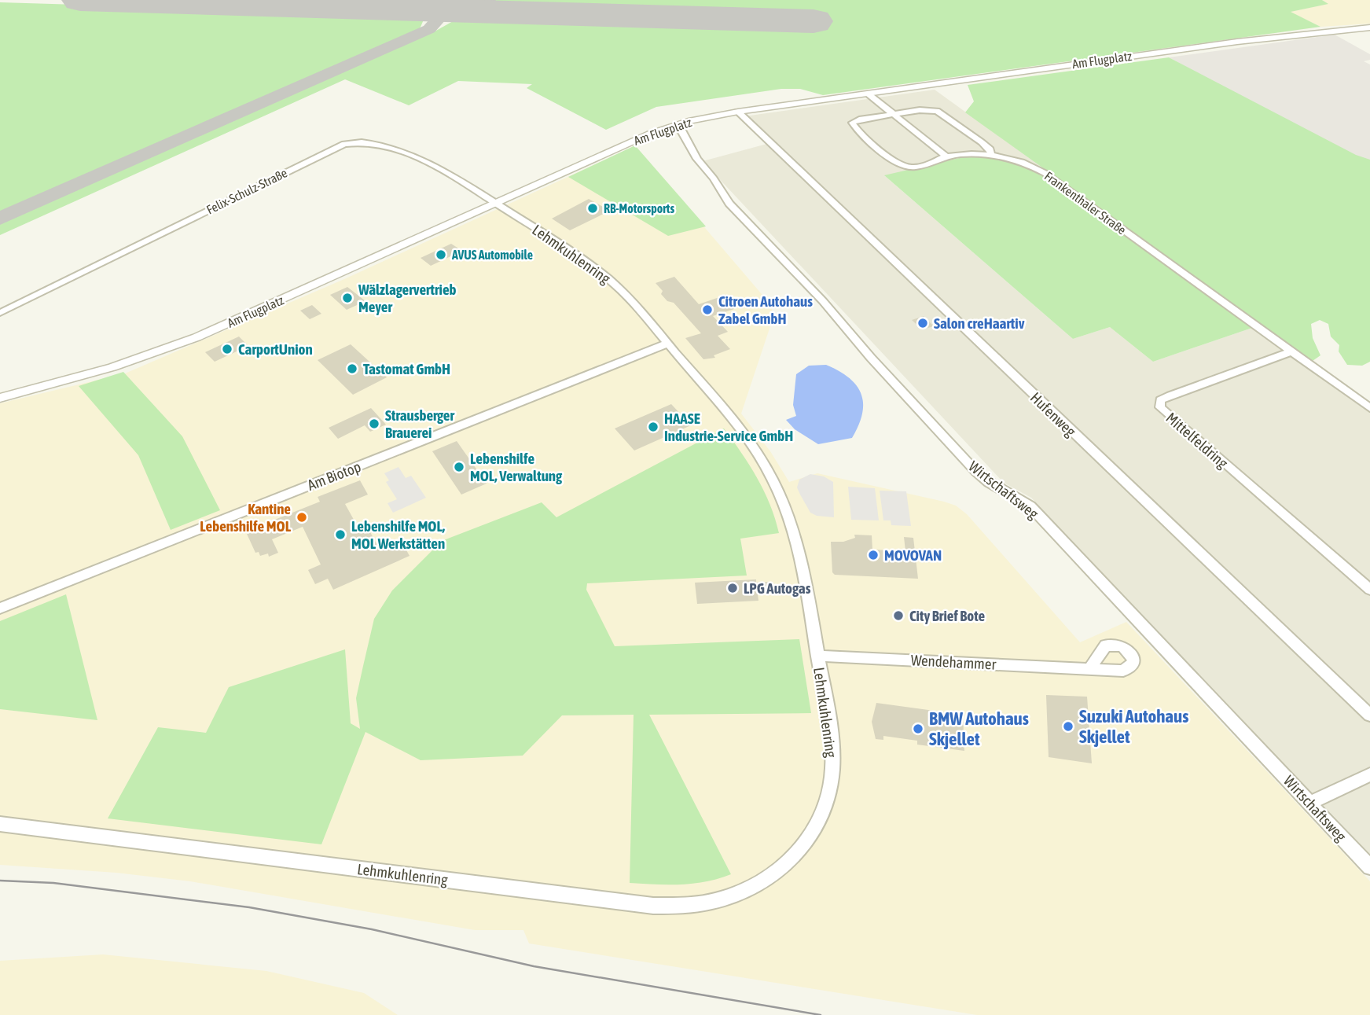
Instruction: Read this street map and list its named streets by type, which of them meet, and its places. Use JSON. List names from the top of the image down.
{
  "streets": {
    "street": [
      "Am Flugplatz",
      "Felix-Schulz-Straße",
      "Frankenthaler Straße",
      "Lehmkuhlenring",
      "Hufenweg",
      "Mittelfeldring",
      "Am Biotop",
      "Wirtschaftsweg",
      "Wendehammer"
    ]
  },
  "crossings": [
    ["Am Flugplatz", "Felix-Schulz-Straße"],
    ["Am Flugplatz", "Lehmkuhlenring"],
    ["Am Flugplatz", "Hufenweg"],
    ["Am Flugplatz", "Wirtschaftsweg"],
    ["Felix-Schulz-Straße", "Lehmkuhlenring"],
    ["Frankenthaler Straße", "Mittelfeldring"],
    ["Lehmkuhlenring", "Am Biotop"],
    ["Lehmkuhlenring", "Wendehammer"]
  ],
  "places": [
    "RB-Motorsports",
    "AVUS Automobile",
    "Wälzlagervertrieb Meyer",
    "Citroen Autohaus Zabel GmbH",
    "Salon creHaartiv",
    "CarportUnion",
    "Tastomat GmbH",
    "Strausberger Brauerei",
    "HAASE Industrie-Service GmbH",
    "Lebenshilfe MOL, Verwaltung",
    "Kantine Lebenshilfe MOL",
    "Lebenshilfe MOL, MOL Werkstätten",
    "MOVOVAN",
    "LPG Autogas",
    "City Brief Bote",
    "Suzuki Autohaus Skjellet",
    "BMW Autohaus Skjellet"
  ]
}
